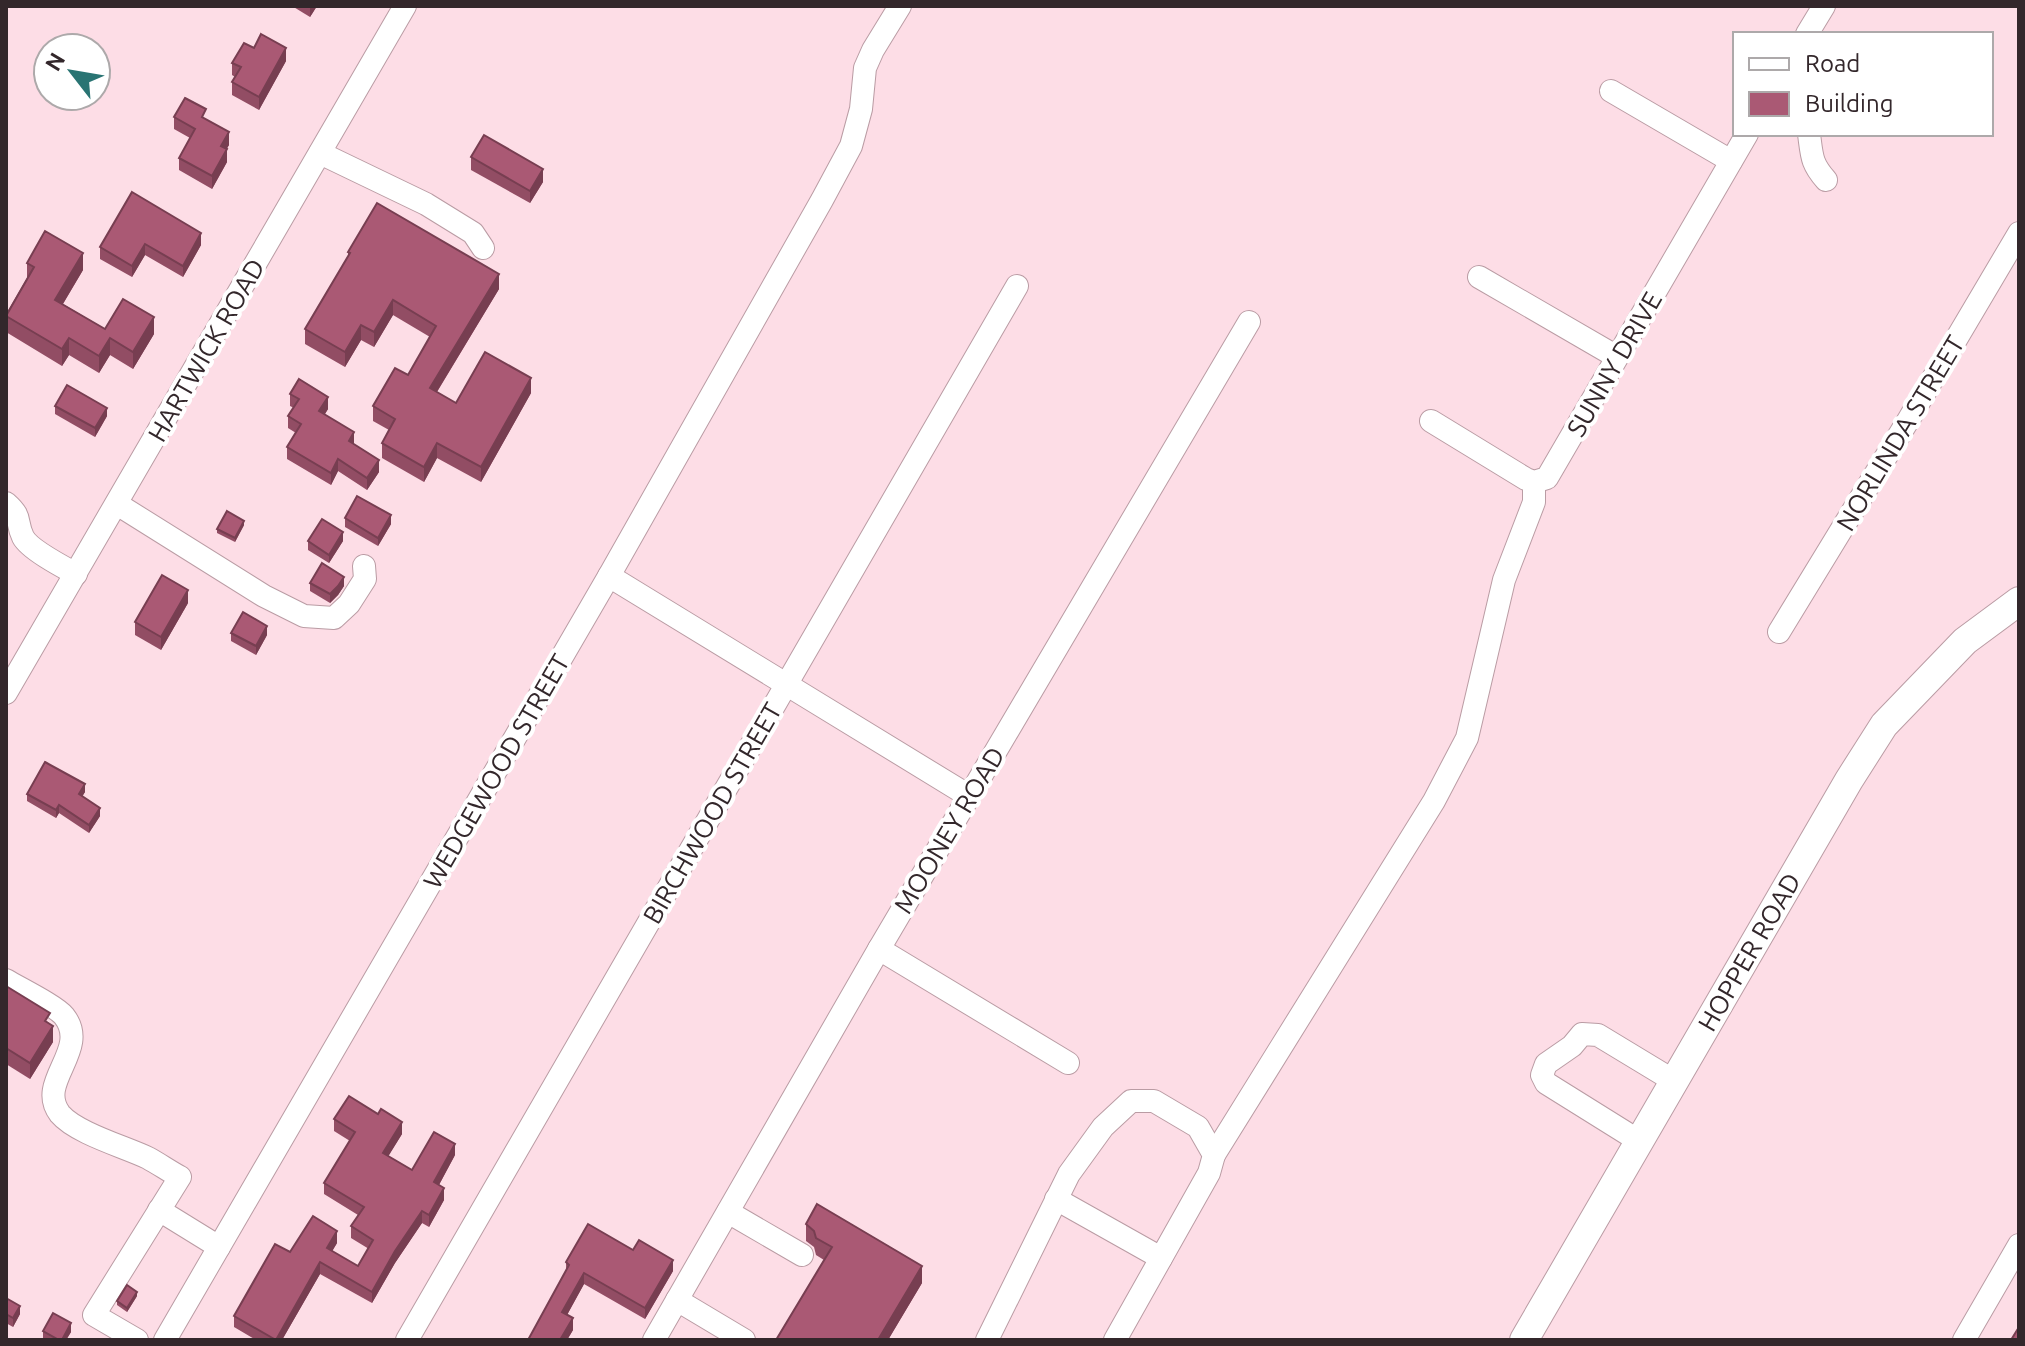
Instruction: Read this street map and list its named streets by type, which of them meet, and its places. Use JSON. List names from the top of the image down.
{
  "streets": {
    "main road": ["HOPPER ROAD"],
    "street": [
      "HARTWICK ROAD",
      "SUNNY DRIVE",
      "NORLINDA STREET",
      "WEDGEWOOD STREET",
      "BIRCHWOOD STREET",
      "MOONEY ROAD"
    ]
  },
  "legend": ["Road", "Building"],
  "north": "top left"
}
